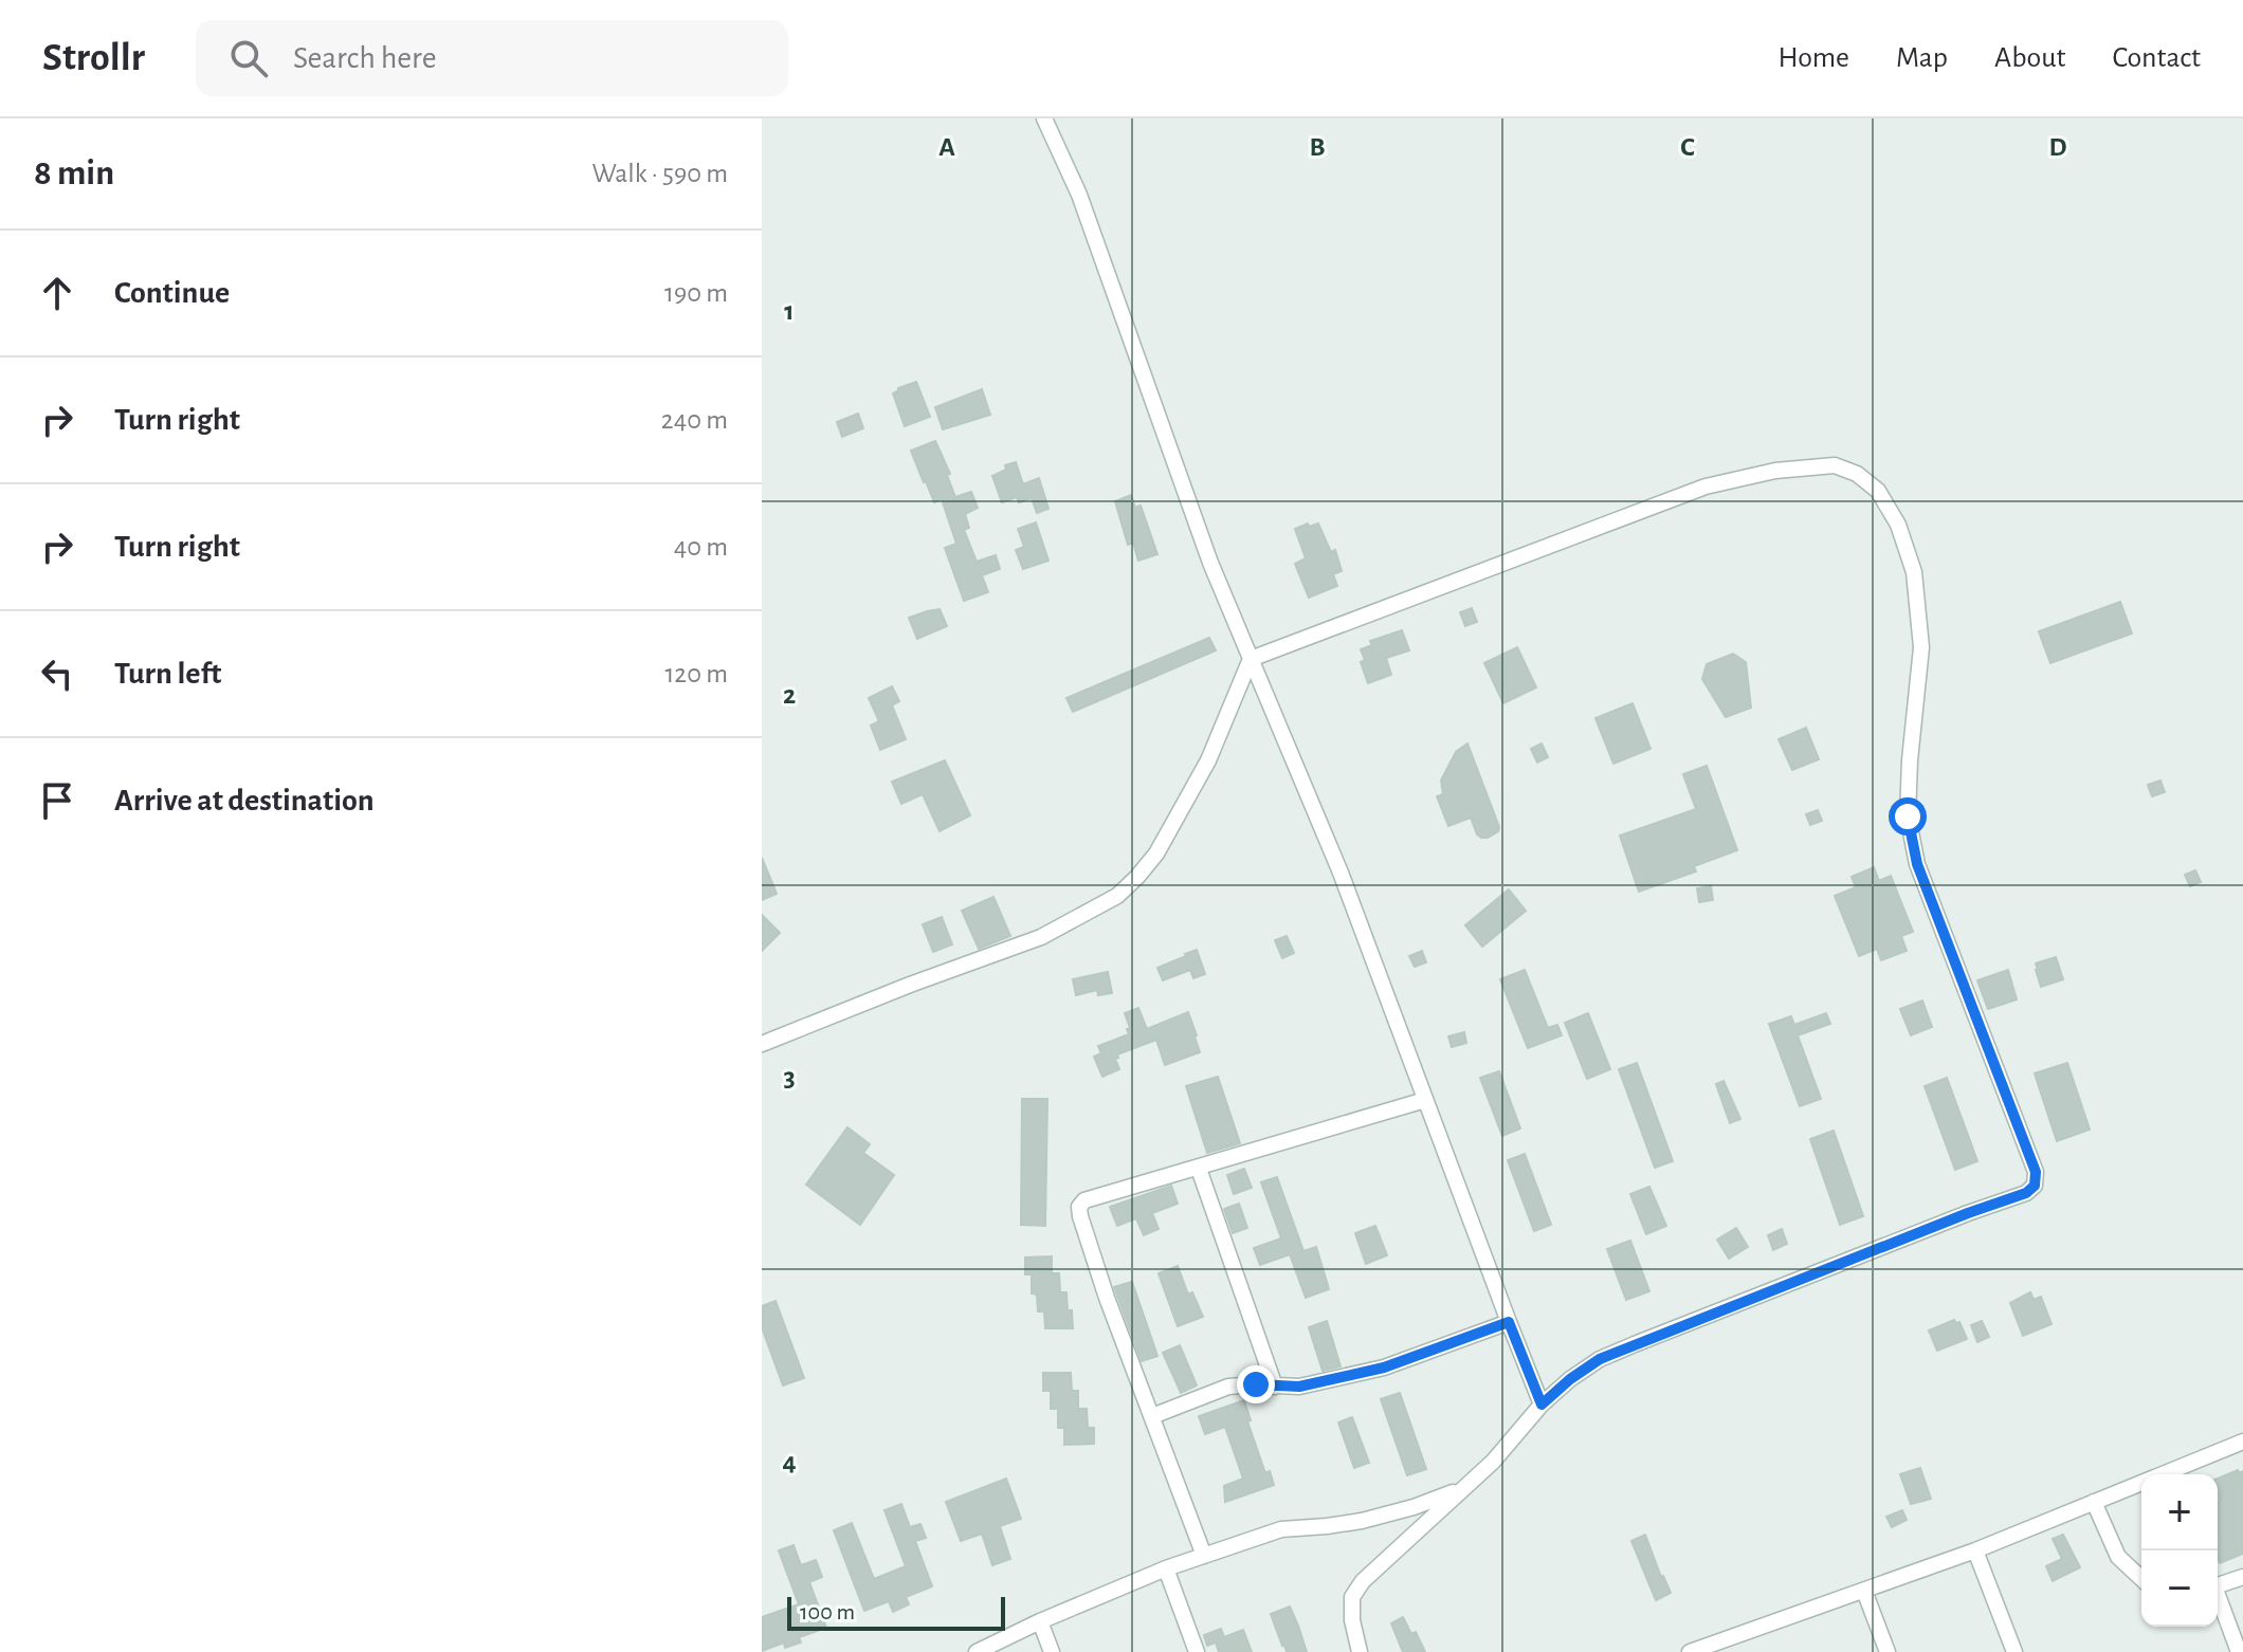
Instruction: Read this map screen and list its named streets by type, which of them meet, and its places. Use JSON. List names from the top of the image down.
{
  "scale_bar": "100 m",
  "page": {
    "header": "Strollr",
    "search": "Search here",
    "nav": [
      "Home",
      "Map",
      "About",
      "Contact"
    ],
    "heading": ["8 min", "Walk · 590 m"],
    "list": [
      ["Continue", "190 m"],
      ["Turn right", "240 m"],
      ["Turn right", "40 m"],
      ["Turn left", "120 m"],
      "Arrive at destination"
    ],
    "map_buttons": ["+", "−"],
    "scale": "100 m"
  },
  "grid": {
    "columns": [
      "A",
      "B",
      "C",
      "D"
    ],
    "rows": [
      "1",
      "2",
      "3",
      "4"
    ]
  }
}
